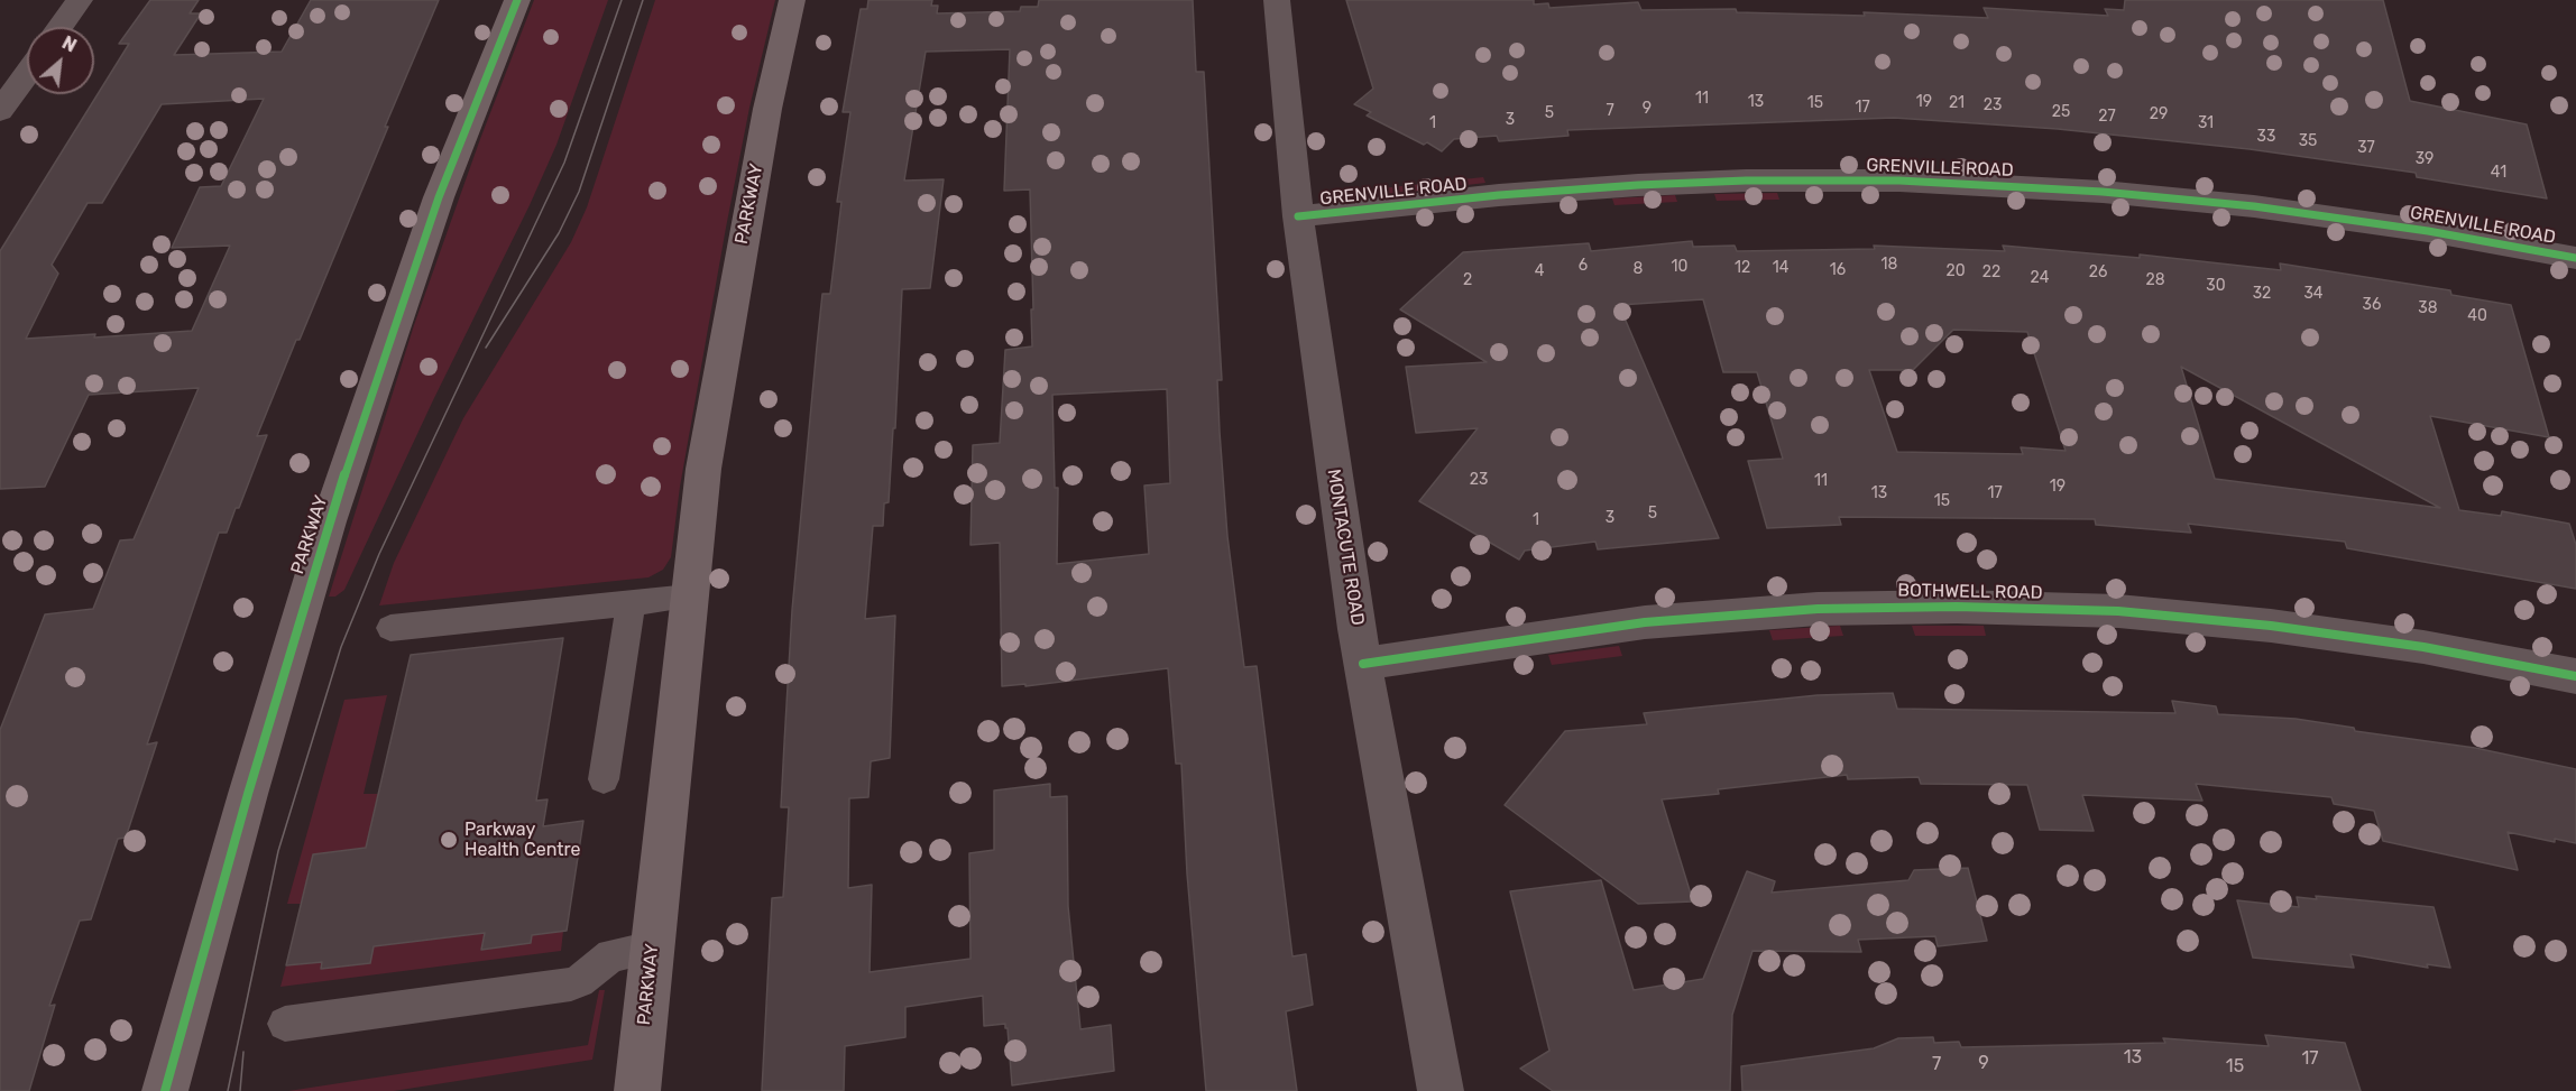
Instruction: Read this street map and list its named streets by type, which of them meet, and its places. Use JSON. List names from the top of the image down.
{
  "streets": {
    "street": [
      "GRENVILLE ROAD",
      "PARKWAY",
      "MONTACUTE ROAD",
      "BOTHWELL ROAD"
    ]
  },
  "crossings": [
    ["GRENVILLE ROAD", "MONTACUTE ROAD"],
    ["MONTACUTE ROAD", "BOTHWELL ROAD"]
  ],
  "places": ["Parkway Health Centre"],
  "house_numbers": [
    "11",
    "13",
    "19",
    "15",
    "21",
    "23",
    "17",
    "9",
    "7",
    "25",
    "5",
    "29",
    "27",
    "3",
    "1",
    "31",
    "33",
    "35",
    "37",
    "39",
    "41",
    "18",
    "6",
    "10",
    "12",
    "14",
    "8",
    "16",
    "4",
    "20",
    "22",
    "26",
    "24",
    "2",
    "28",
    "30",
    "32",
    "34",
    "36",
    "38",
    "40",
    "23",
    "11",
    "19",
    "13",
    "17",
    "15",
    "5",
    "3",
    "1",
    "13",
    "17",
    "9",
    "7",
    "15"
  ],
  "north": "top right"
}
